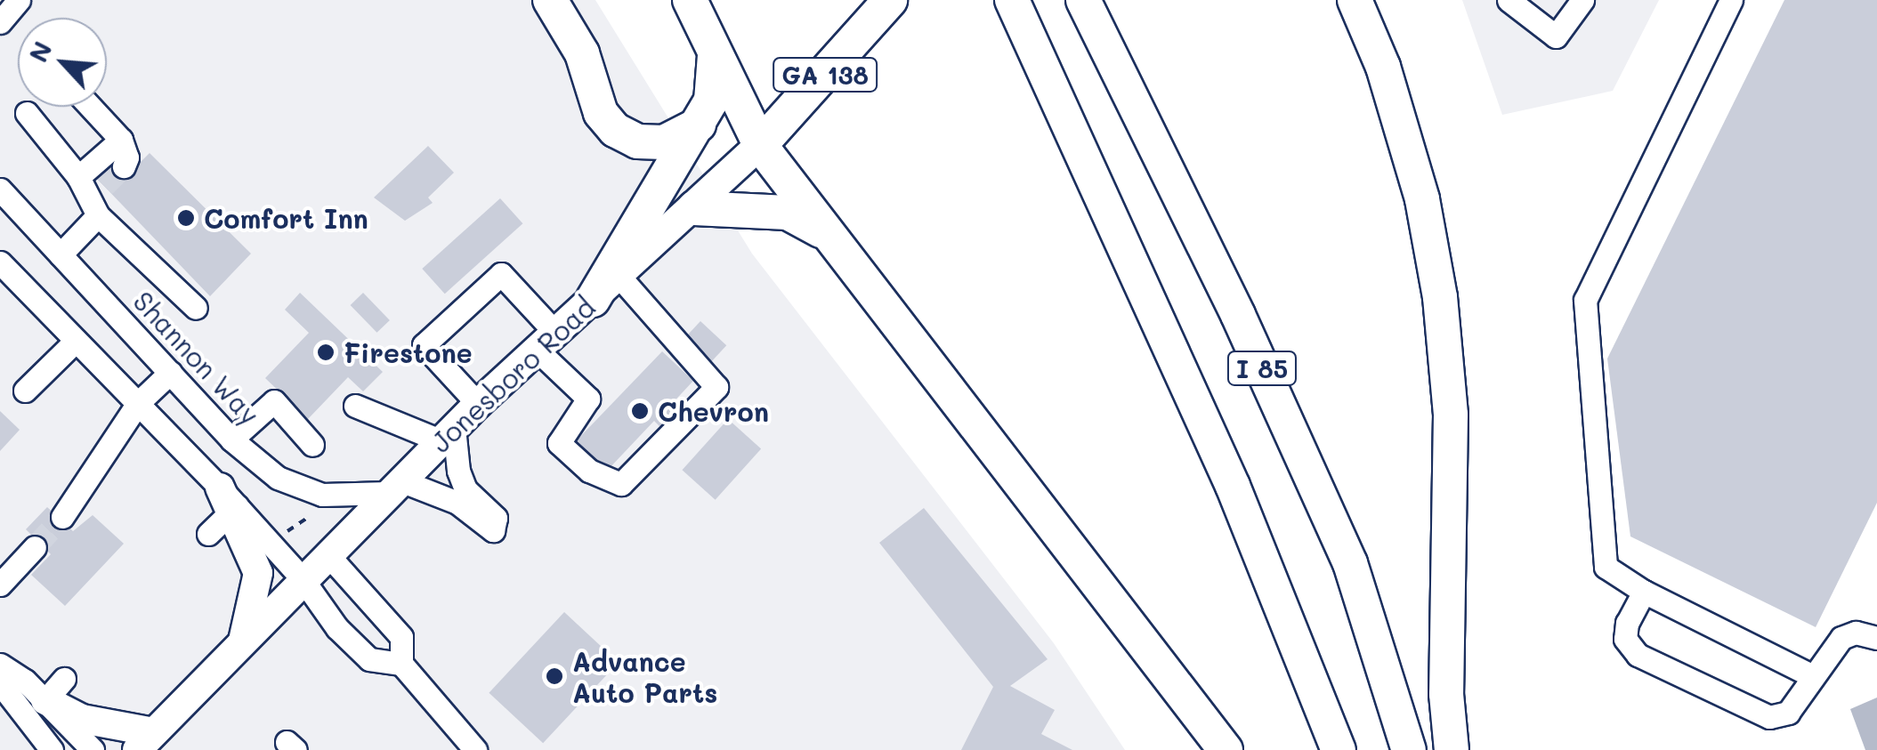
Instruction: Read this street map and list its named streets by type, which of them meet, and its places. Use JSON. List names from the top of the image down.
{
  "streets": {
    "highway": ["GA 138", "I 85", "Jonesboro Road"],
    "street": ["Shannon Way"]
  },
  "crossings": [
    ["Shannon Way", "Jonesboro Road"]
  ],
  "places": [
    "Comfort Inn",
    "Firestone",
    "Chevron",
    "Advance Auto Parts"
  ],
  "north": "top left"
}
